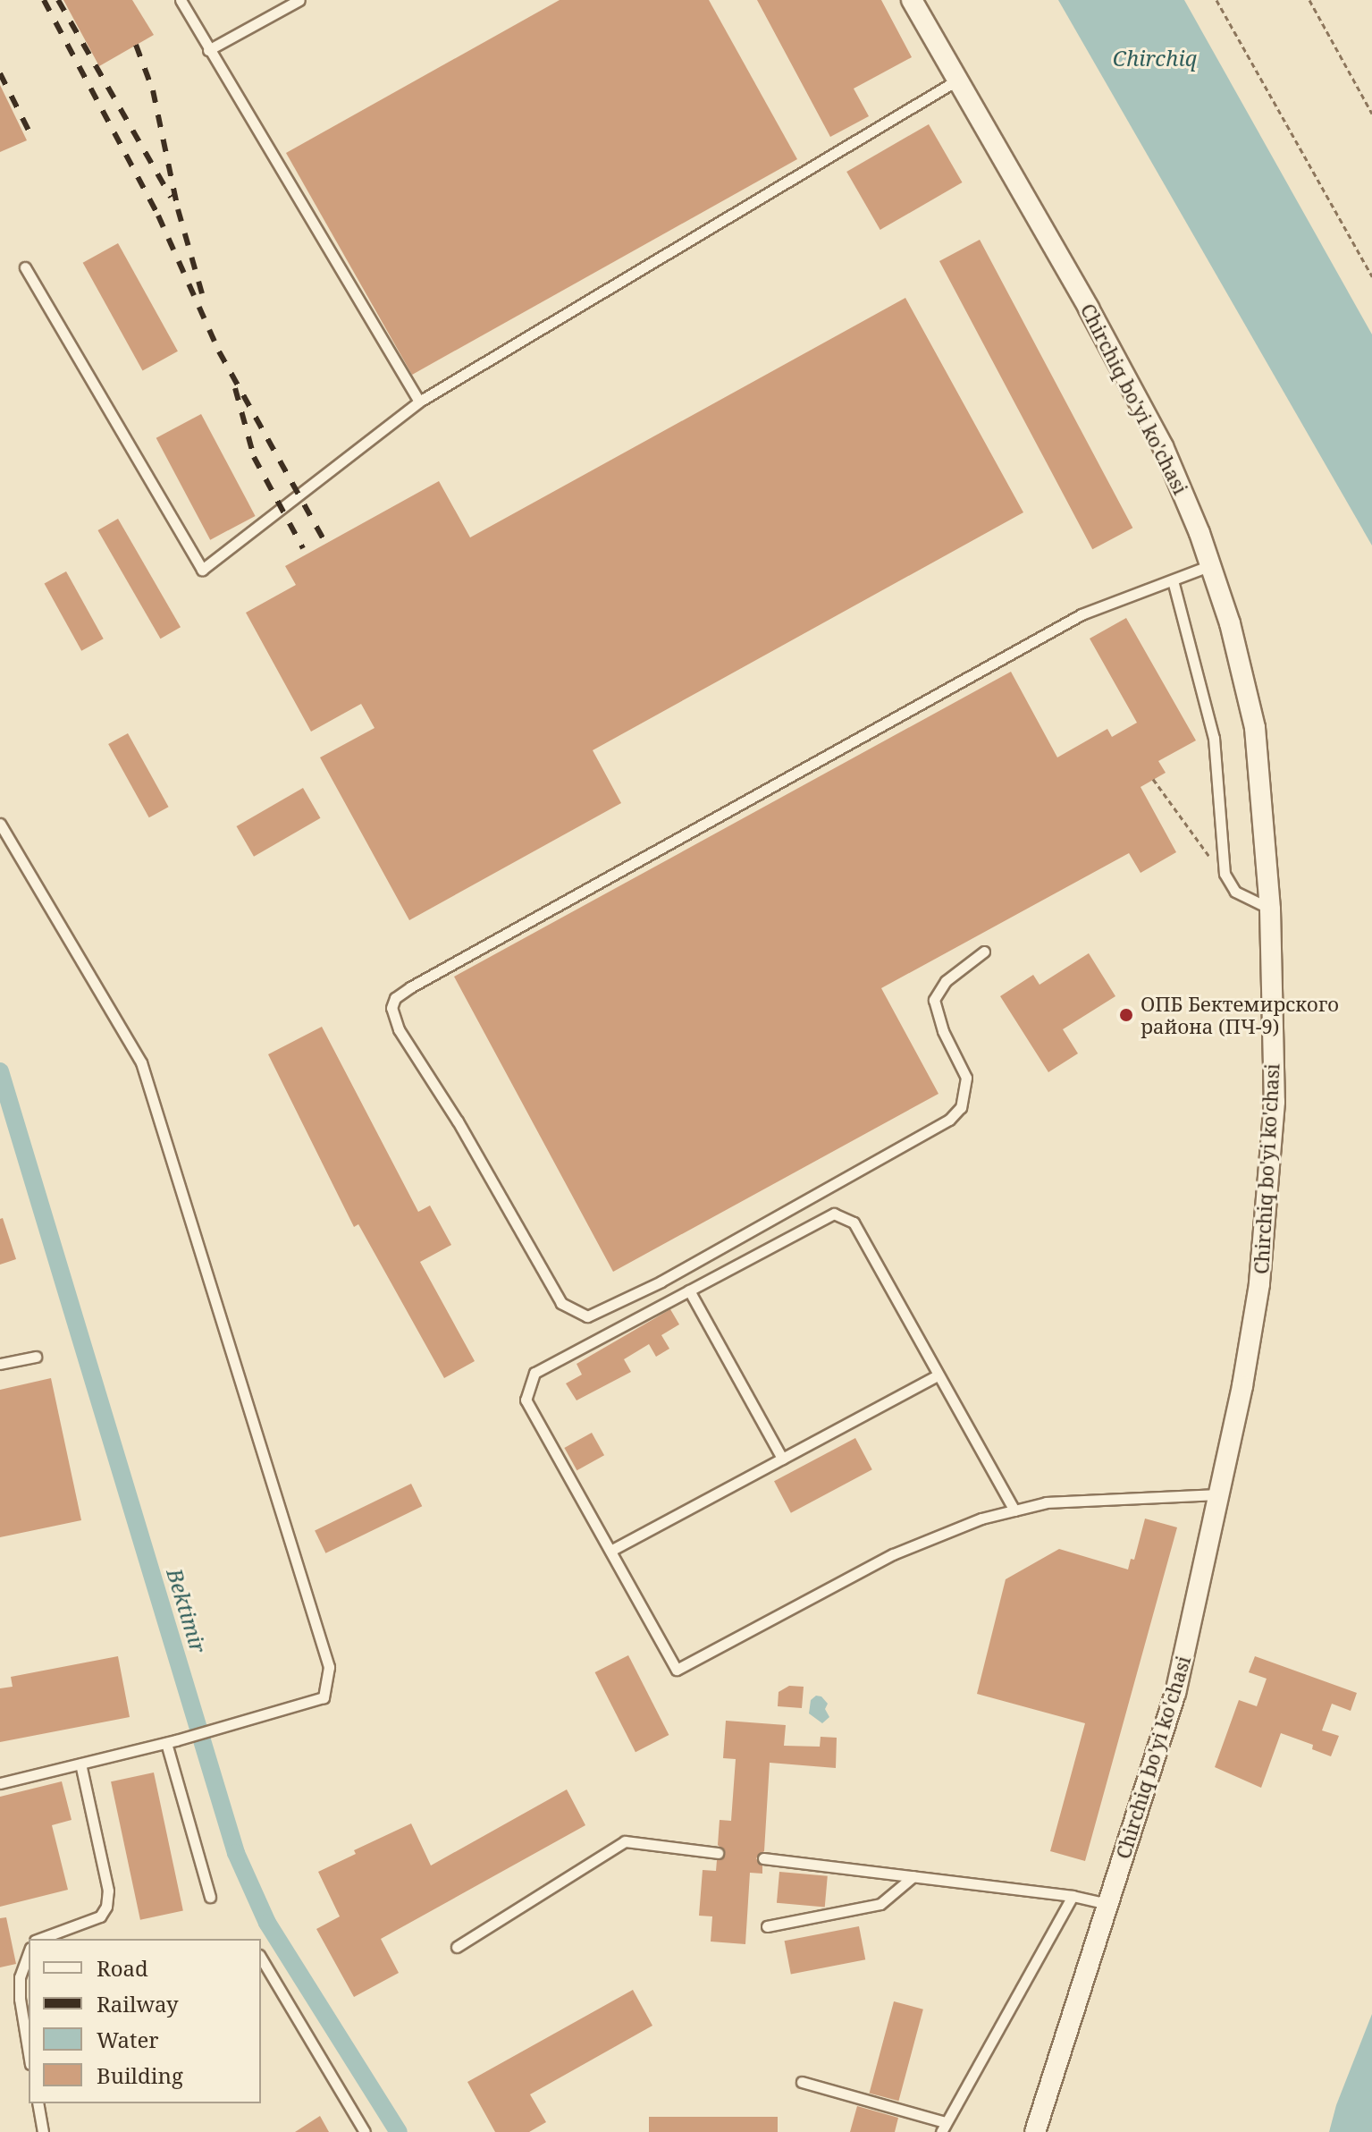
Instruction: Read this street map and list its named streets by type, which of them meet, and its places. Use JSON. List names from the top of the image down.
{
  "streets": {
    "street": ["Chirchiq bo'yi ko'chasi"]
  },
  "water": ["Chirchiq", "Bektimir"],
  "places": ["ОПБ Бектемирского района (ПЧ-9)"],
  "legend": [
    "Road",
    "Railway",
    "Water",
    "Building"
  ]
}
